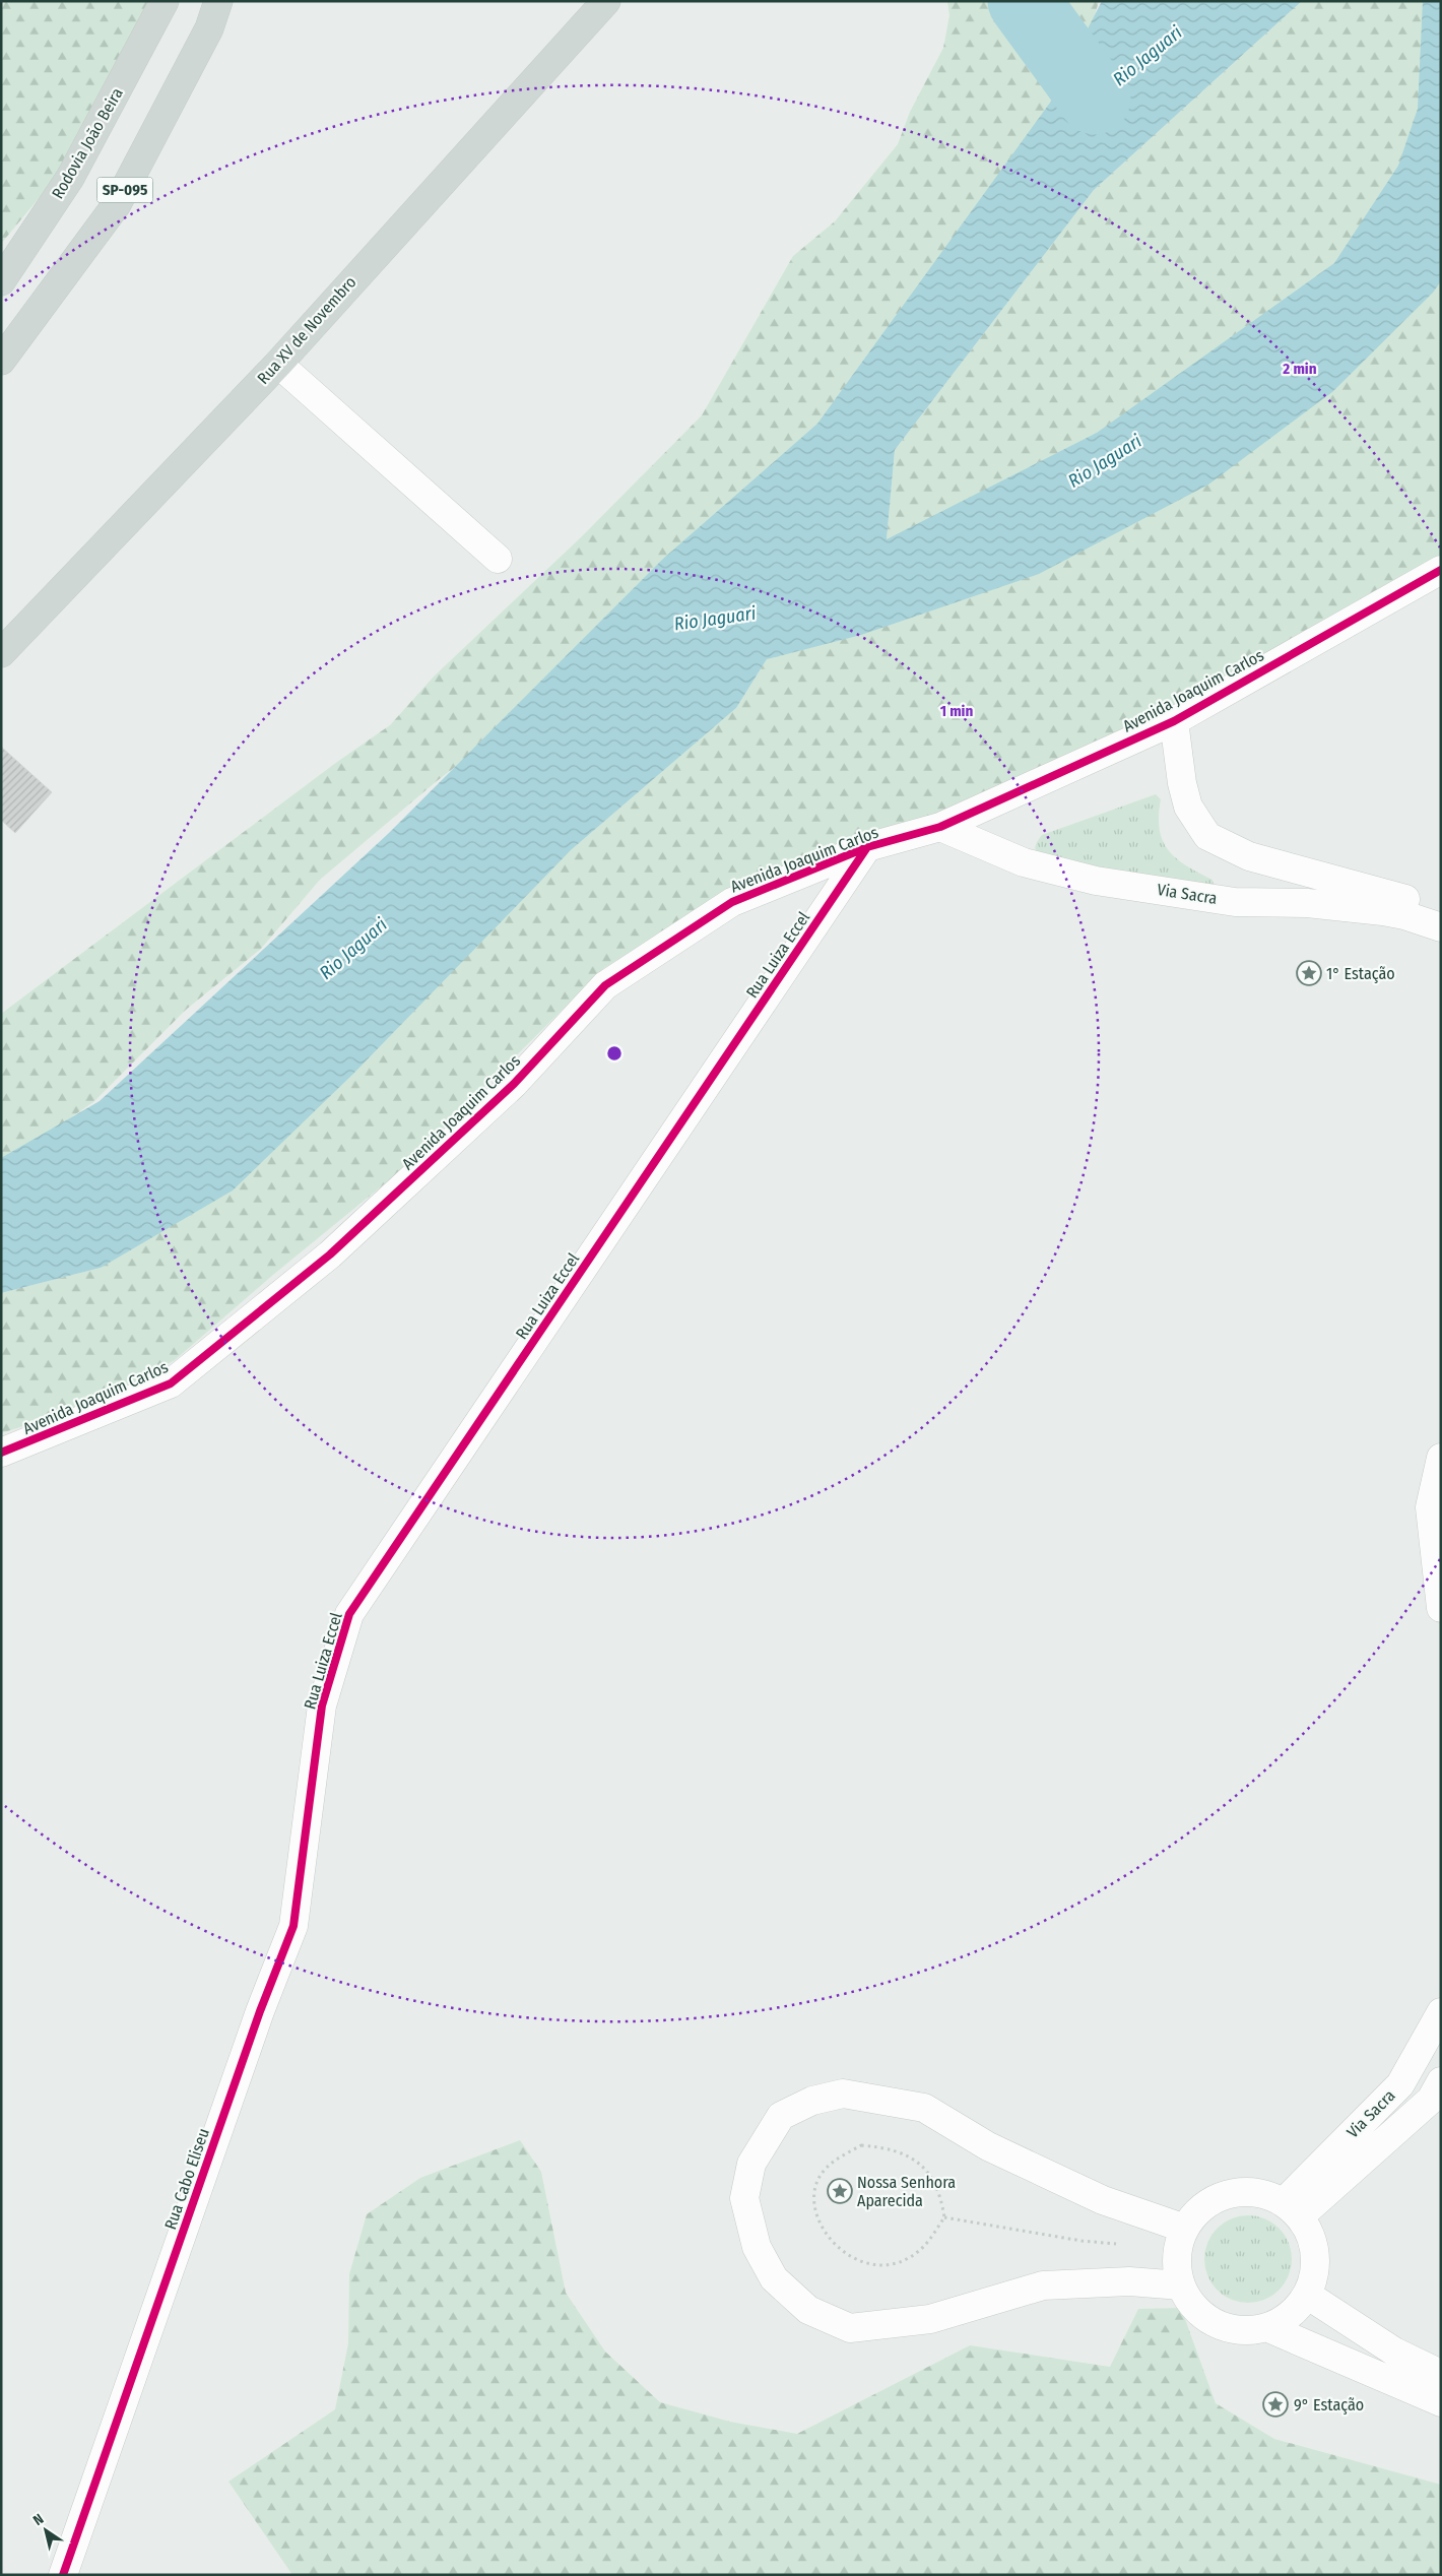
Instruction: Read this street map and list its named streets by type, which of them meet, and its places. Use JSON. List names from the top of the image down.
{
  "streets": {
    "main road": ["Rodovia João Beira", "SP-095", "Rua XV de Novembro"],
    "street": [
      "Avenida Joaquim Carlos",
      "Via Sacra",
      "Rua Luiza Eccel",
      "Rua Cabo Eliseu"
    ]
  },
  "crossings": [
    ["Avenida Joaquim Carlos", "Via Sacra"],
    ["Avenida Joaquim Carlos", "Rua Luiza Eccel"],
    ["Rua Luiza Eccel", "Rua Cabo Eliseu"]
  ],
  "water": ["Rio Jaguari"],
  "places": {
    "place": ["1° Estação", "Nossa Senhora Aparecida", "9° Estação"]
  },
  "north": "top left",
  "rings": ["2 min", "1 min"]
}
